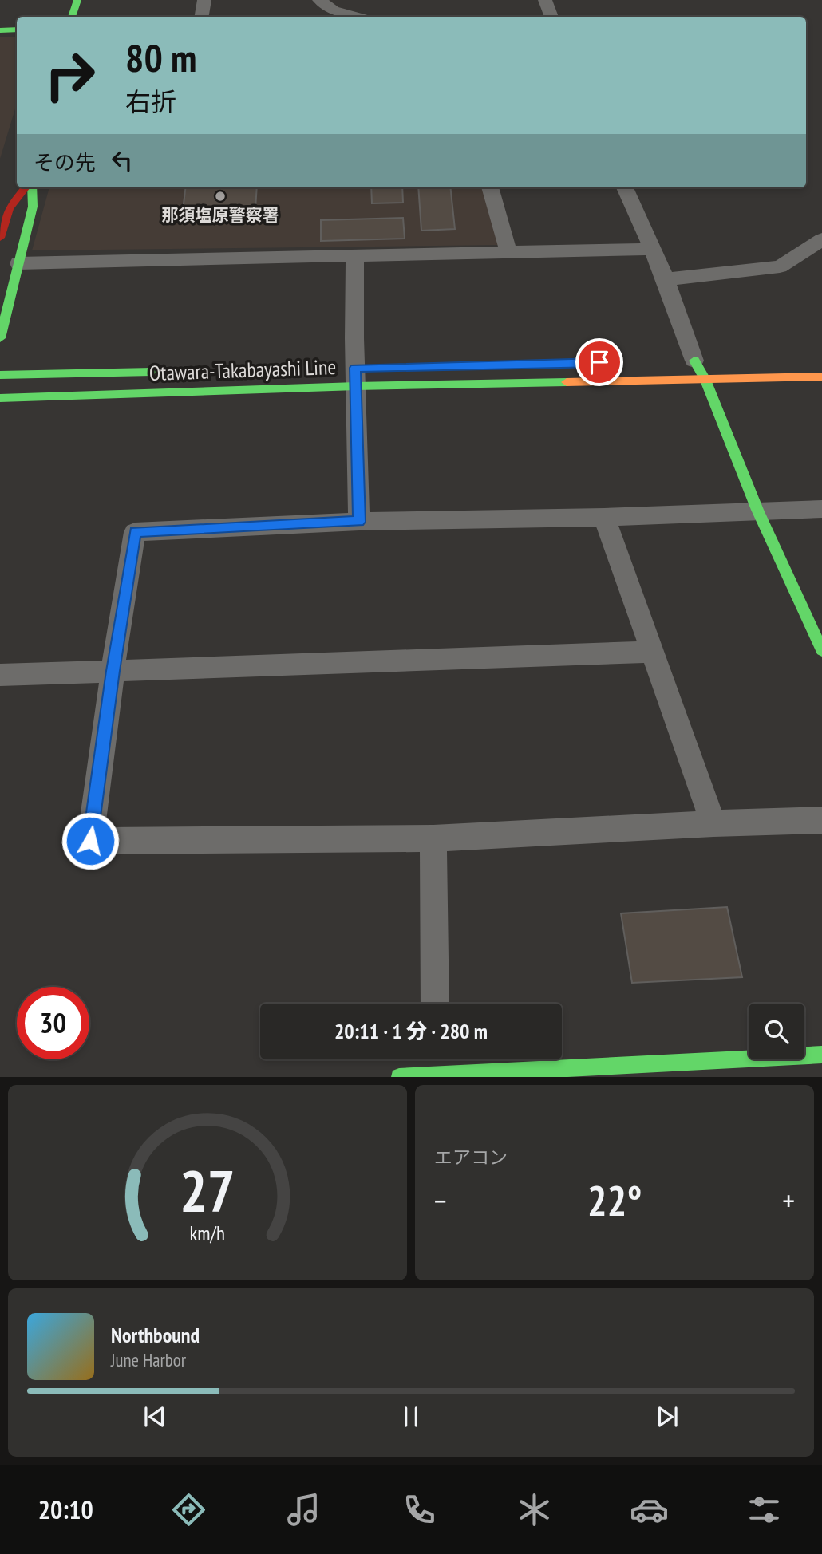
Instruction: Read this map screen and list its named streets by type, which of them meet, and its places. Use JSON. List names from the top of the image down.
{
  "streets": {
    "street": ["Otawara-Takabayashi Line"]
  },
  "places": ["那須塩原警察署"],
  "page": {
    "turn": ["80 m", "右折"],
    "then": "その先",
    "limit": "30",
    "trip": "20:11 · 1 分 · 280 m",
    "tile": "エアコン",
    "heat": ["−", "22°", "+"],
    "song": ["Northbound", "June Harbor"],
    "tabs": "20:10",
    "gauge": ["27", "km/h"]
  }
}
